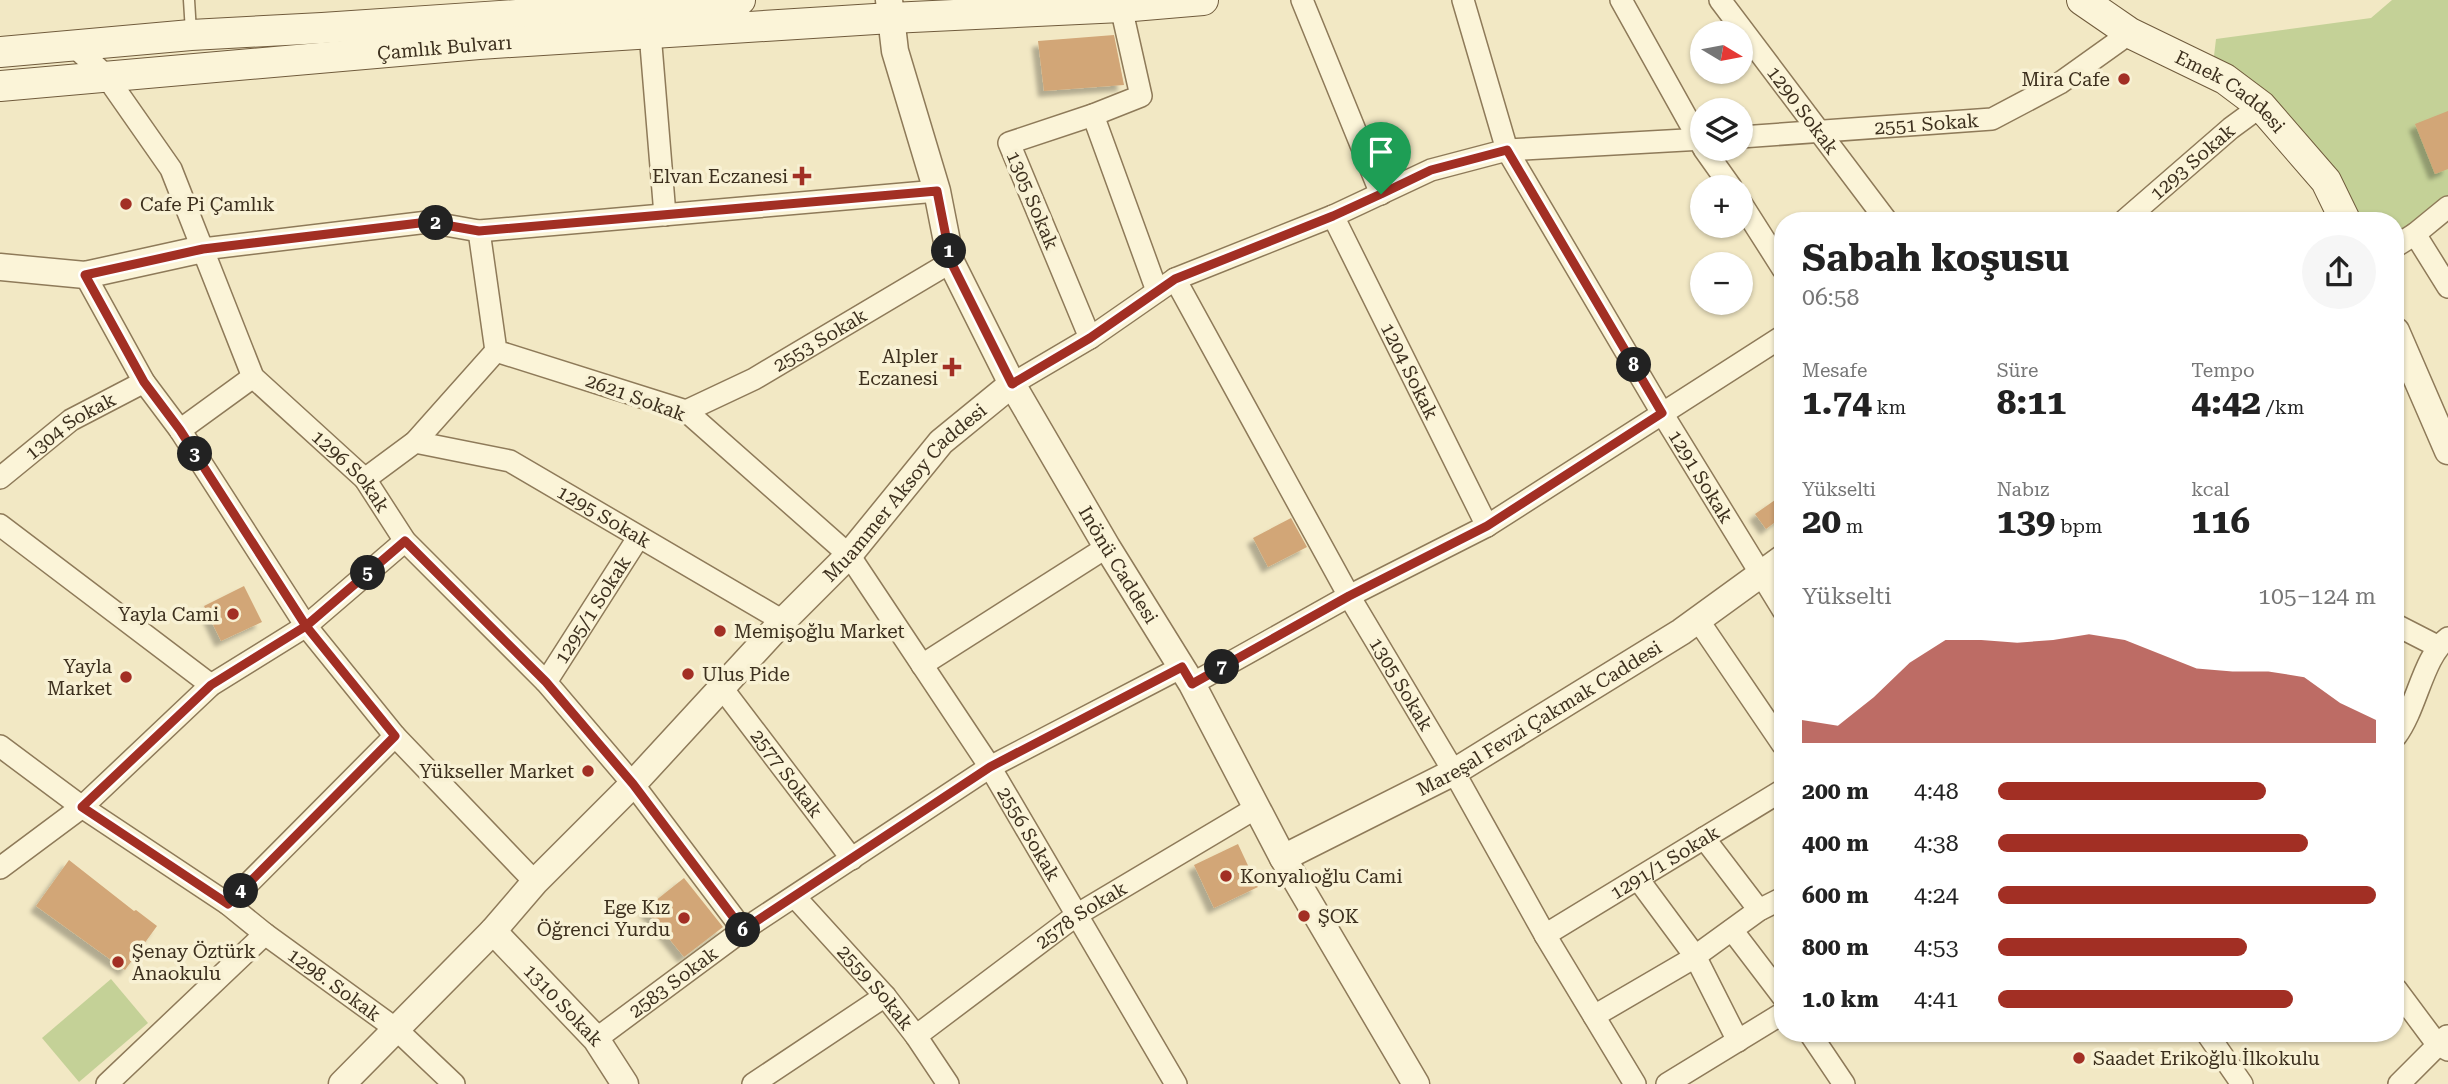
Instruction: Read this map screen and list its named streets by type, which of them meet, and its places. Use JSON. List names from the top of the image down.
{
  "streets": {
    "main road": ["Çamlık Bulvarı", "Emek Caddesi"],
    "street": [
      "1290 Sokak",
      "2551 Sokak",
      "1293 Sokak",
      "1305 Sokak",
      "2553 Sokak",
      "1204 Sokak",
      "2621 Sokak",
      "1304 Sokak",
      "1296 Sokak",
      "1291 Sokak",
      "Muammer Aksoy Caddesi",
      "1295 Sokak",
      "Inönü Caddesi",
      "1295/1 Sokak",
      "Mareşal Fevzi Çakmak Caddesi",
      "2577 Sokak",
      "2556 Sokak",
      "1291/1 Sokak",
      "2578 Sokak",
      "2583 Sokak",
      "1298. Sokak",
      "2559 Sokak",
      "1310 Sokak"
    ]
  },
  "crossings": [
    ["Çamlık Bulvarı", "1305 Sokak"],
    ["Çamlık Bulvarı", "1296 Sokak"],
    ["Çamlık Bulvarı", "Inönü Caddesi"],
    ["Emek Caddesi", "2551 Sokak"],
    ["Emek Caddesi", "1293 Sokak"],
    ["1290 Sokak", "2551 Sokak"],
    ["1305 Sokak", "Muammer Aksoy Caddesi"],
    ["1305 Sokak", "Mareşal Fevzi Çakmak Caddesi"],
    ["1305 Sokak", "1291/1 Sokak"],
    ["1305 Sokak", "2583 Sokak"],
    ["2553 Sokak", "2621 Sokak"],
    ["2553 Sokak", "Inönü Caddesi"],
    ["1204 Sokak", "Muammer Aksoy Caddesi"],
    ["1204 Sokak", "2583 Sokak"],
    ["2621 Sokak", "Muammer Aksoy Caddesi"],
    ["2621 Sokak", "2556 Sokak"],
    ["1296 Sokak", "Muammer Aksoy Caddesi"],
    ["1296 Sokak", "1295/1 Sokak"],
    ["1296 Sokak", "2583 Sokak"],
    ["1291 Sokak", "Muammer Aksoy Caddesi"],
    ["1291 Sokak", "Mareşal Fevzi Çakmak Caddesi"],
    ["1291 Sokak", "2583 Sokak"],
    ["Muammer Aksoy Caddesi", "1295 Sokak"],
    ["Muammer Aksoy Caddesi", "Inönü Caddesi"],
    ["Muammer Aksoy Caddesi", "2577 Sokak"],
    ["Muammer Aksoy Caddesi", "2556 Sokak"],
    ["Muammer Aksoy Caddesi", "1298. Sokak"],
    ["Muammer Aksoy Caddesi", "1310 Sokak"],
    ["1295 Sokak", "1295/1 Sokak"],
    ["Inönü Caddesi", "Mareşal Fevzi Çakmak Caddesi"],
    ["Inönü Caddesi", "2578 Sokak"],
    ["Inönü Caddesi", "2583 Sokak"],
    ["2577 Sokak", "2583 Sokak"],
    ["2556 Sokak", "2578 Sokak"],
    ["2556 Sokak", "2583 Sokak"],
    ["2578 Sokak", "2559 Sokak"],
    ["2583 Sokak", "2559 Sokak"],
    ["2583 Sokak", "1310 Sokak"]
  ],
  "places": {
    "other": [
      "Mira Cafe",
      "Cafe Pi Çamlık",
      "Yayla Cami",
      "Memişoğlu Market",
      "Ulus Pide",
      "Yayla Market",
      "Yükseller Market",
      "Konyalıoğlu Cami",
      "ŞOK",
      "Ege Kız Öğrenci Yurdu",
      "Şenay Öztürk Anaokulu",
      "Saadet Erikoğlu İlkokulu"
    ],
    "health": ["Elvan Eczanesi", "Alpler Eczanesi"]
  },
  "north": "right",
  "page": {
    "map_buttons": ["+", "−"],
    "pins": [
      "2",
      "1",
      "8",
      "3",
      "5",
      "7",
      "4",
      "6"
    ],
    "heading": ["Sabah koşusu", "06:58"],
    "stats": [
      ["Mesafe", "1.74 km"],
      ["Süre", "8:11"],
      ["Tempo", "4:42 /km"],
      ["Yükselti", "20 m"],
      ["Nabız", "139 bpm"],
      ["kcal", "116"]
    ],
    "chart": ["Yükselti", "105–124 m"],
    "list": [
      {
        "name": "200 m",
        "note": "4:48"
      },
      {
        "name": "400 m",
        "note": "4:38"
      },
      {
        "name": "600 m",
        "note": "4:24"
      },
      {
        "name": "800 m",
        "note": "4:53"
      },
      {
        "name": "1.0 km",
        "note": "4:41"
      }
    ]
  }
}
